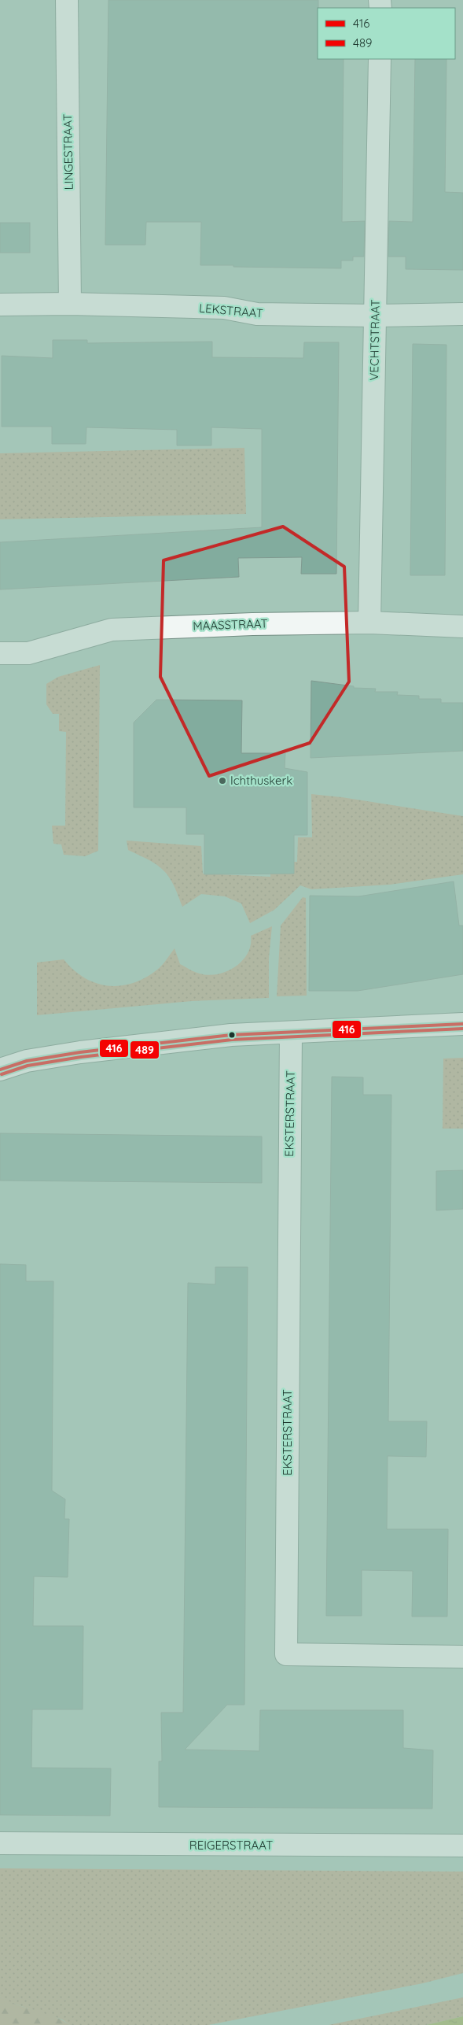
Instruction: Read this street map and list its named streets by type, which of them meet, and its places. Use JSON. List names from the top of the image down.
{
  "streets": {
    "street": [
      "LINGESTRAAT",
      "LEKSTRAAT",
      "VECHTSTRAAT",
      "MAASSTRAAT",
      "EKSTERSTRAAT",
      "REIGERSTRAAT"
    ]
  },
  "crossings": [
    ["LINGESTRAAT", "LEKSTRAAT"],
    ["LEKSTRAAT", "VECHTSTRAAT"],
    ["VECHTSTRAAT", "MAASSTRAAT"]
  ],
  "places": ["Ichthuskerk"],
  "lines": ["transit line 416", "transit line 489"],
  "legend": ["416", "489"]
}
